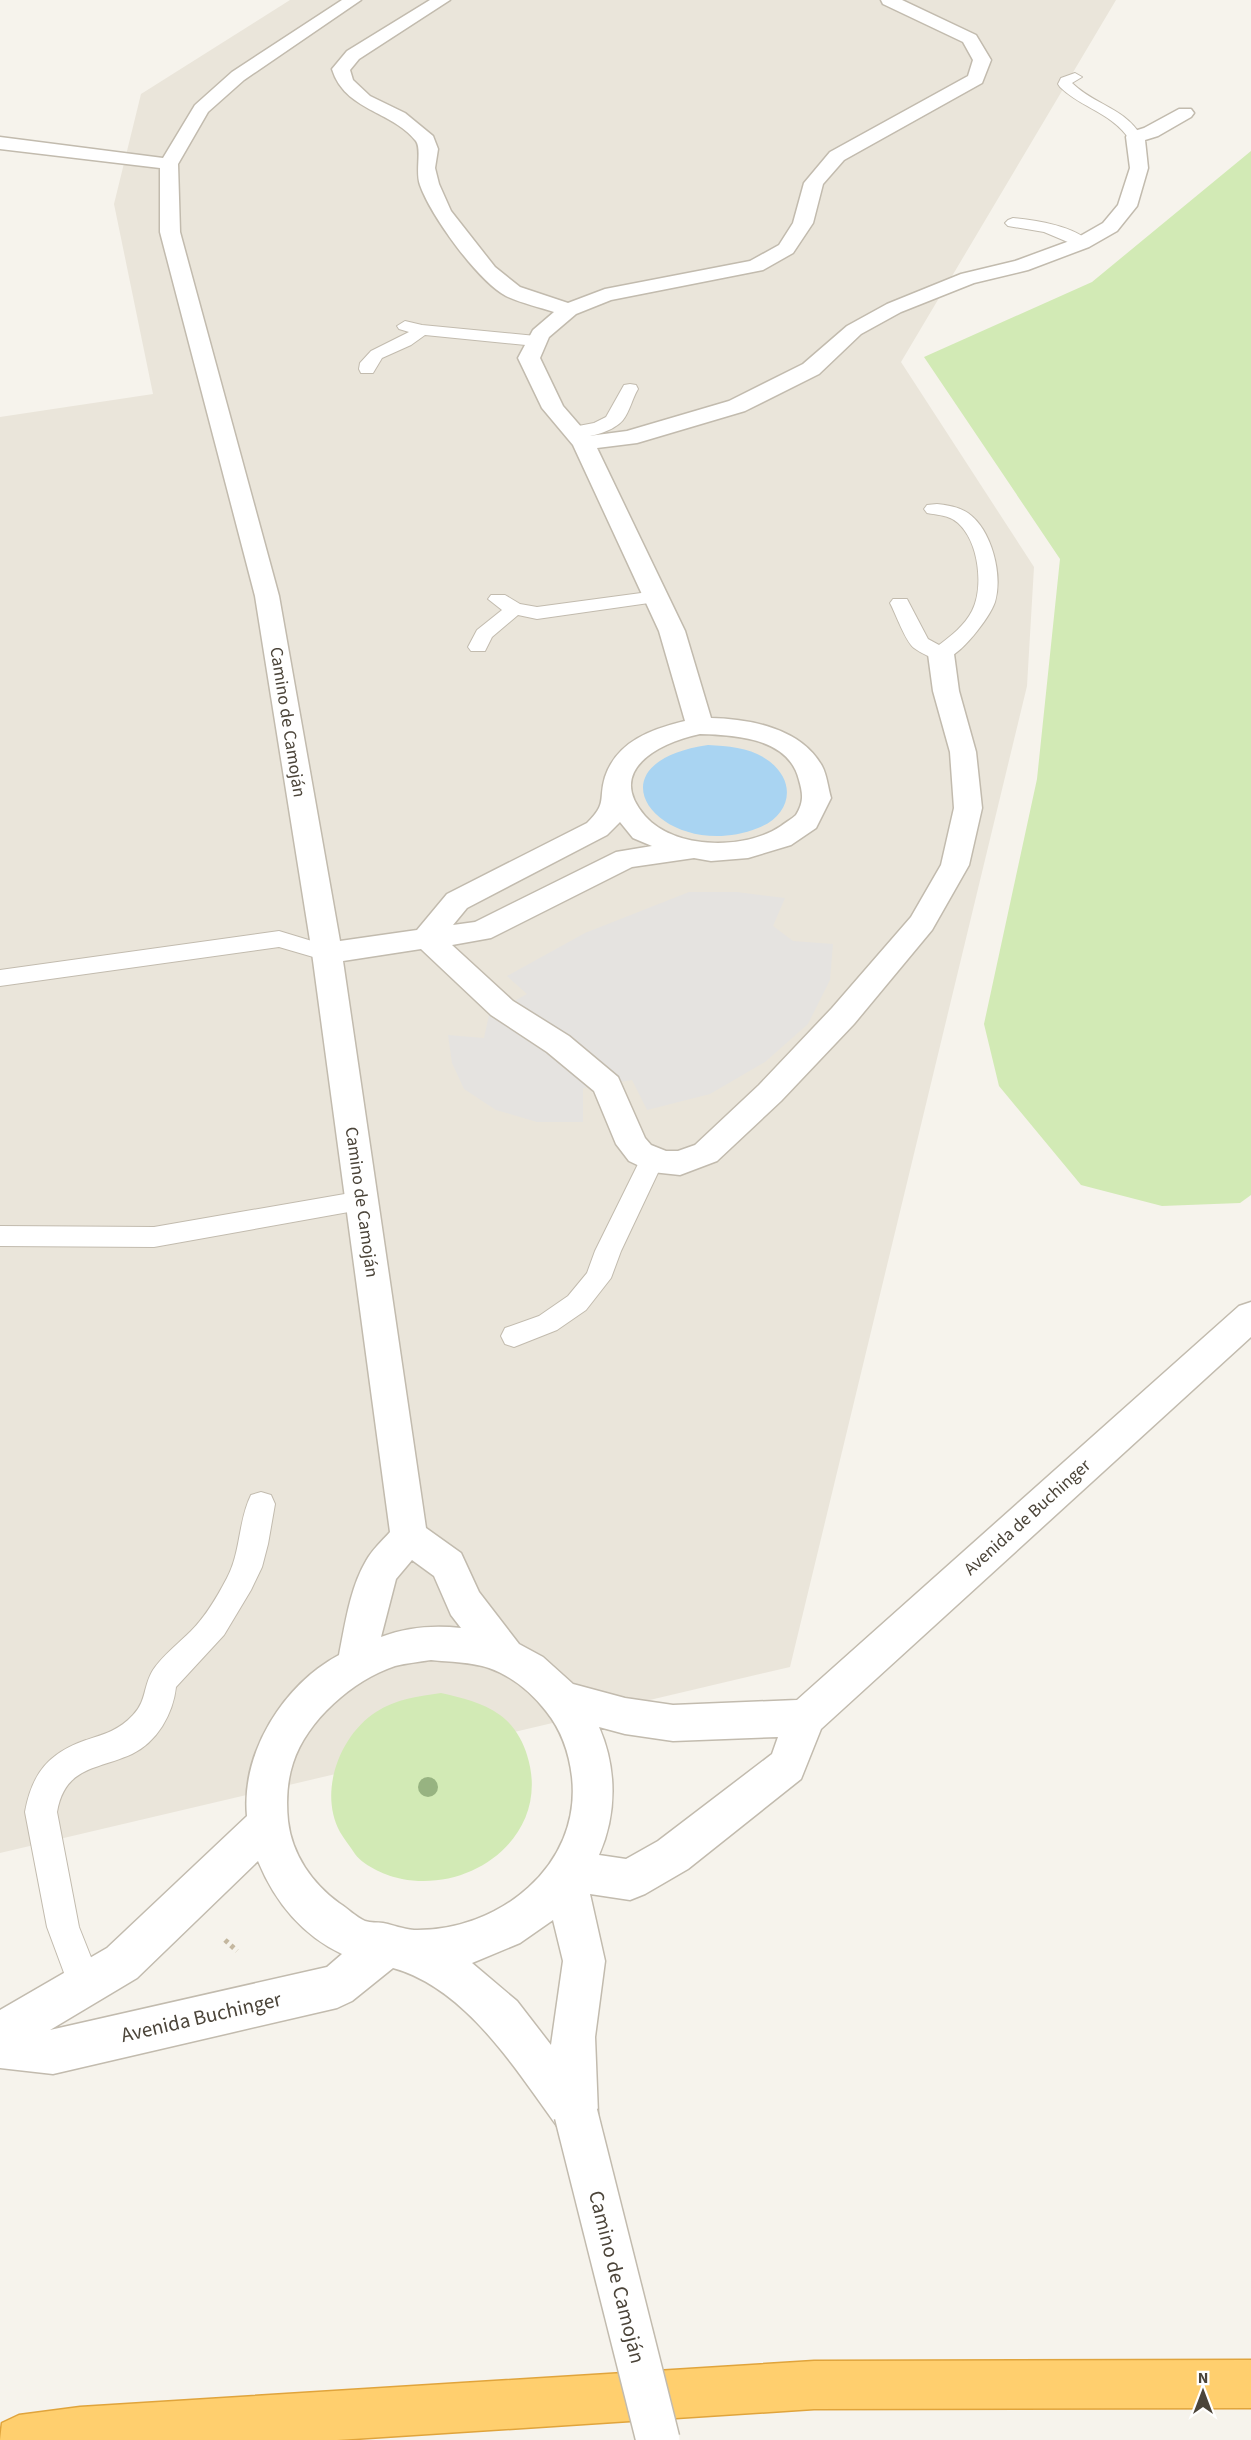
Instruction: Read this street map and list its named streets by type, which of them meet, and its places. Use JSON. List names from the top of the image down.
{
  "streets": {
    "street": ["Camino de Camoján", "Avenida de Buchinger", "Avenida Buchinger"]
  },
  "crossings": [
    ["Camino de Camoján", "Avenida de Buchinger"],
    ["Camino de Camoján", "Avenida Buchinger"]
  ],
  "north": "top"
}
